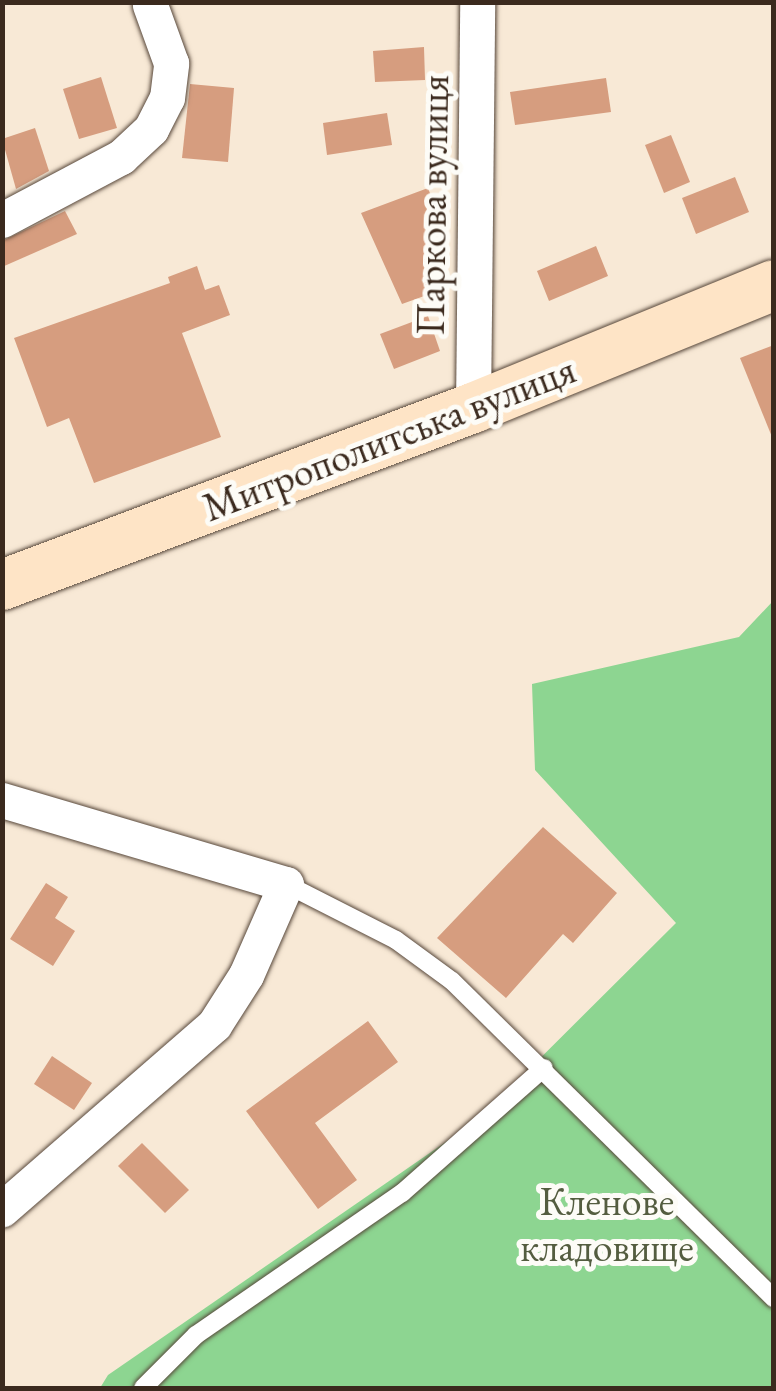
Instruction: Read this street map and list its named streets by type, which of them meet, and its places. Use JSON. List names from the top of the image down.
{
  "streets": {
    "main road": ["Митрополитська вулиця"],
    "street": ["Паркова вулиця"]
  },
  "crossings": [
    ["Паркова вулиця", "Митрополитська вулиця"]
  ],
  "parks": ["Кленове кладовище"]
}
